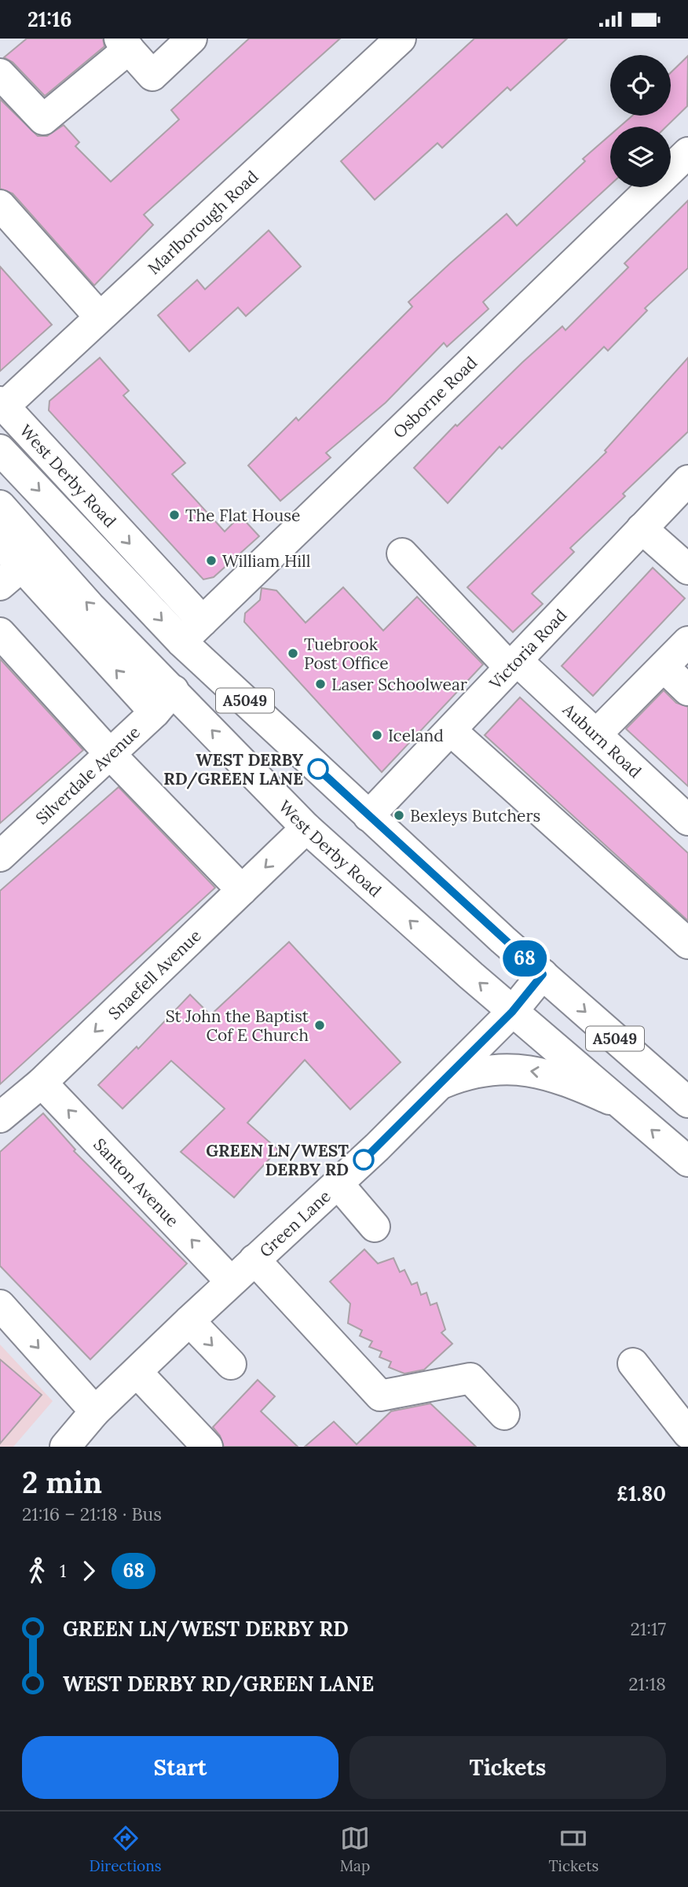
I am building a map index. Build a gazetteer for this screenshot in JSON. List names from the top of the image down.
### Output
{
  "streets": {
    "main road": [
      "Marlborough Road",
      "Osborne Road",
      "West Derby Road",
      "Victoria Road",
      "A5049",
      "Auburn Road",
      "Silverdale Avenue",
      "Snaefell Avenue",
      "Santon Avenue",
      "Green Lane"
    ]
  },
  "crossings": [
    ["Marlborough Road", "West Derby Road"],
    ["Osborne Road", "West Derby Road"],
    ["West Derby Road", "Victoria Road"],
    ["West Derby Road", "Silverdale Avenue"],
    ["West Derby Road", "Snaefell Avenue"],
    ["West Derby Road", "Green Lane"],
    ["Victoria Road", "Auburn Road"],
    ["Snaefell Avenue", "Santon Avenue"],
    ["Santon Avenue", "Green Lane"]
  ],
  "one_way": ["Snaefell Avenue"],
  "places": [
    "The Flat House",
    "William Hill",
    "Tuebrook Post Office",
    "Laser Schoolwear",
    "Iceland",
    "WEST DERBY RD/GREEN LANE",
    "Bexleys Butchers",
    "St John the Baptist Cof E Church",
    "GREEN LN/WEST DERBY RD"
  ],
  "lines": ["bus line 68"],
  "page": {
    "status": "21:16",
    "on_map": "68",
    "heading": ["2 min", "21:16 – 21:18 · Bus", "£1.80"],
    "legs": ["1", "68"],
    "list": [
      {
        "name": "GREEN LN/WEST DERBY RD",
        "value": "21:17"
      },
      {
        "name": "WEST DERBY RD/GREEN LANE",
        "value": "21:18"
      }
    ],
    "buttons": ["Start", "Tickets"],
    "tabs": ["Directions", "Map", "Tickets"]
  }
}
